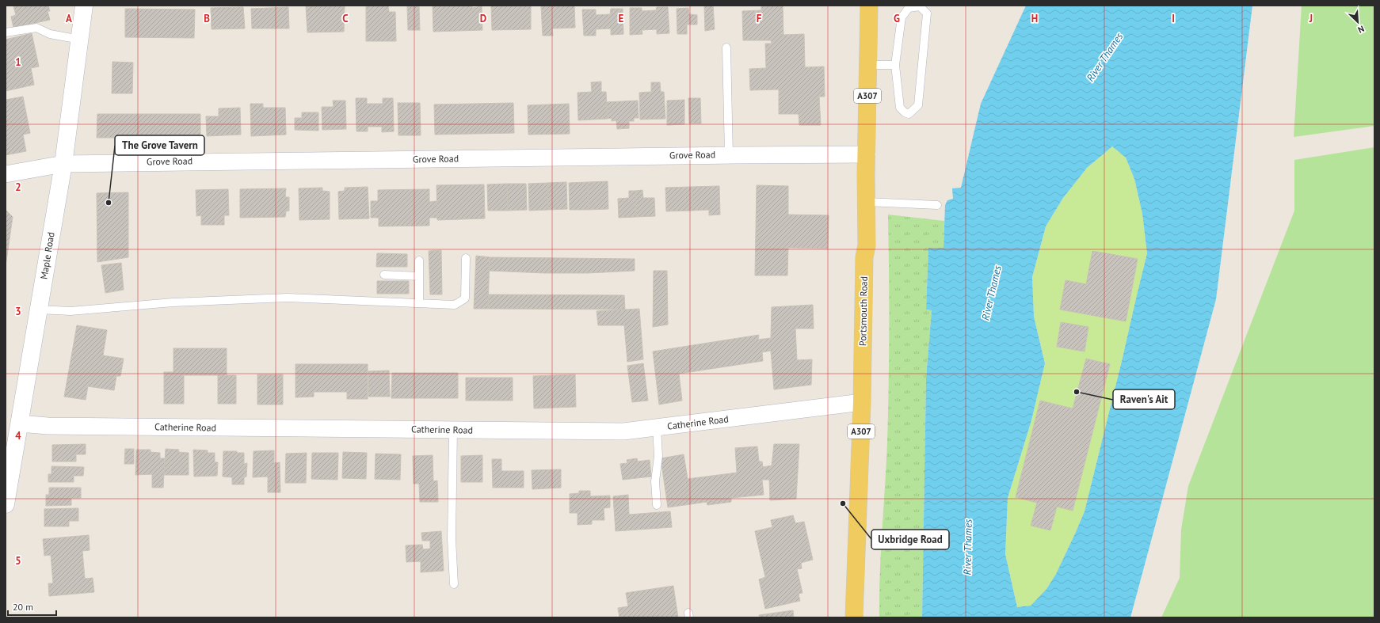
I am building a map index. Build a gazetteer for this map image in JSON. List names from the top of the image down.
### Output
{
  "streets": {
    "main road": ["A307", "Portsmouth Road"],
    "street": ["Grove Road", "Maple Road", "Catherine Road"]
  },
  "crossings": [
    ["Grove Road", "Maple Road"],
    ["Grove Road", "Portsmouth Road"],
    ["Maple Road", "Catherine Road"],
    ["Portsmouth Road", "Catherine Road"]
  ],
  "water": ["River Thames"],
  "places": ["The Grove Tavern", "Raven's Ait", "Uxbridge Road"],
  "scale_bar": "20 m",
  "north": "bottom right",
  "grid": {
    "columns": [
      "A",
      "B",
      "C",
      "D",
      "E",
      "F",
      "G",
      "H",
      "I",
      "J"
    ],
    "rows": [
      "1",
      "2",
      "3",
      "4",
      "5"
    ]
  }
}
